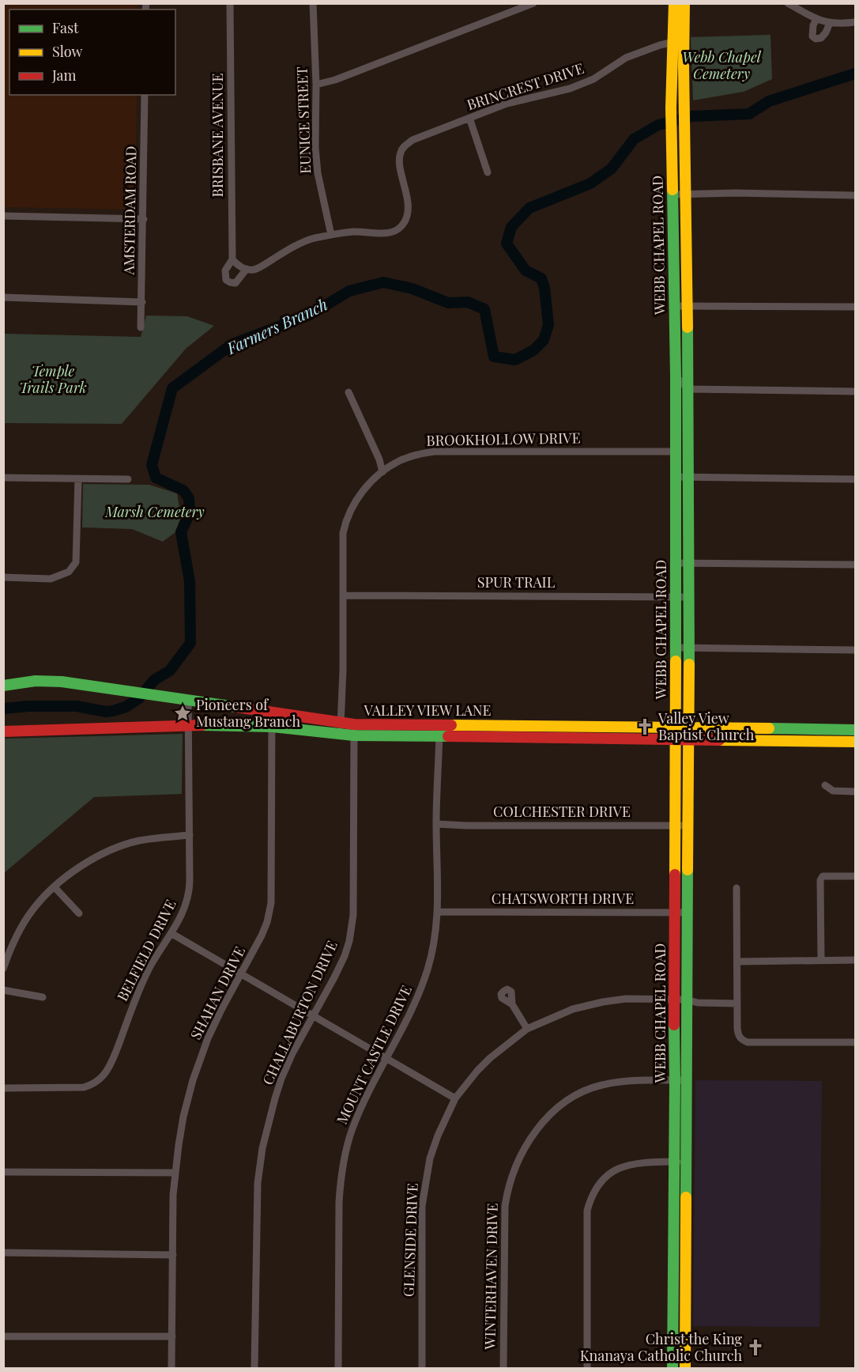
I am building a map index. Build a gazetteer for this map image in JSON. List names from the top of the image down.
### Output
{
  "streets": {
    "main road": ["WEBB CHAPEL ROAD", "VALLEY VIEW LANE"],
    "street": [
      "BRINCREST DRIVE",
      "EUNICE STREET",
      "BRISBANE AVENUE",
      "AMSTERDAM ROAD",
      "BROOKHOLLOW DRIVE",
      "SPUR TRAIL",
      "COLCHESTER DRIVE",
      "CHATSWORTH DRIVE",
      "BELFIELD DRIVE",
      "SHAHAN DRIVE",
      "CHALLABURTON DRIVE",
      "MOUNT CASTLE DRIVE",
      "GLENSIDE DRIVE",
      "WINTERHAVEN DRIVE"
    ]
  },
  "crossings": [
    ["BRINCREST DRIVE", "EUNICE STREET"],
    ["BRINCREST DRIVE", "BRISBANE AVENUE"],
    ["BRINCREST DRIVE", "WEBB CHAPEL ROAD"],
    ["WEBB CHAPEL ROAD", "BROOKHOLLOW DRIVE"],
    ["WEBB CHAPEL ROAD", "SPUR TRAIL"],
    ["WEBB CHAPEL ROAD", "VALLEY VIEW LANE"],
    ["WEBB CHAPEL ROAD", "COLCHESTER DRIVE"],
    ["WEBB CHAPEL ROAD", "CHATSWORTH DRIVE"],
    ["WEBB CHAPEL ROAD", "GLENSIDE DRIVE"],
    ["WEBB CHAPEL ROAD", "WINTERHAVEN DRIVE"],
    ["BROOKHOLLOW DRIVE", "SPUR TRAIL"],
    ["BROOKHOLLOW DRIVE", "VALLEY VIEW LANE"],
    ["VALLEY VIEW LANE", "BELFIELD DRIVE"],
    ["VALLEY VIEW LANE", "SHAHAN DRIVE"],
    ["VALLEY VIEW LANE", "CHALLABURTON DRIVE"],
    ["VALLEY VIEW LANE", "MOUNT CASTLE DRIVE"],
    ["COLCHESTER DRIVE", "MOUNT CASTLE DRIVE"],
    ["CHATSWORTH DRIVE", "MOUNT CASTLE DRIVE"]
  ],
  "water": ["Farmers Branch"],
  "parks": ["Webb Chapel Cemetery", "Temple Trails Park", "Marsh Cemetery"],
  "places": {
    "place": ["Pioneers of Mustang Branch"],
    "church": ["Valley View Baptist Church", "Christ the King Knanaya Catholic Church"]
  },
  "legend": ["Fast", "Slow", "Jam"]
}
